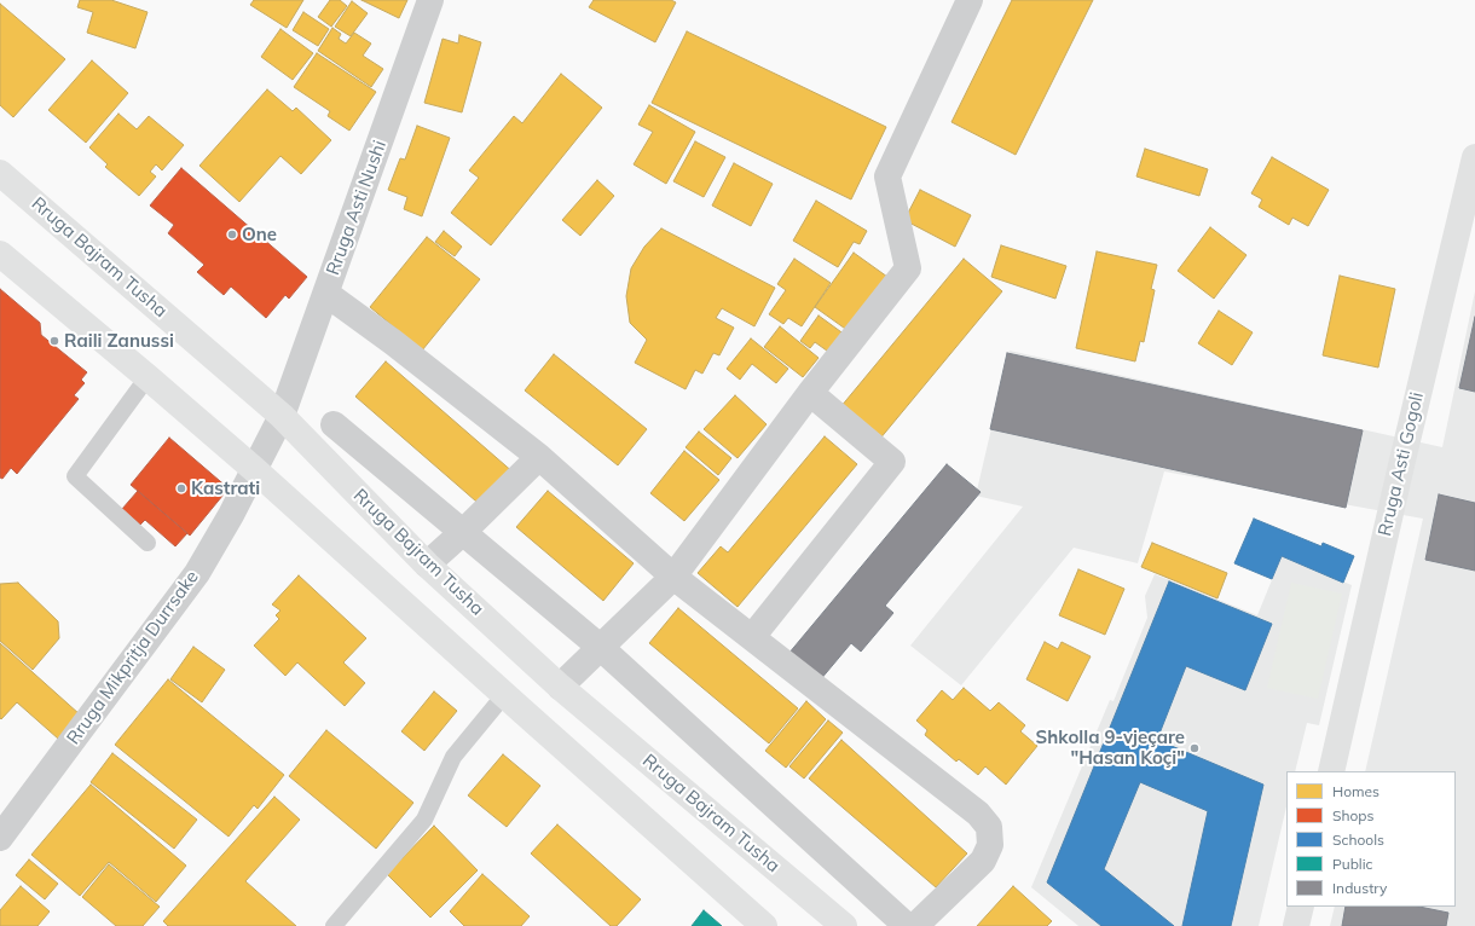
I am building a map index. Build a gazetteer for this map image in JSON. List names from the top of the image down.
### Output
{
  "streets": {
    "main road": ["Rruga Bajram Tusha", "Rruga Asti Gogoli"],
    "street": ["Rruga Asti Nushi", "Rruga Mikpritja Durrsake"]
  },
  "crossings": [
    ["Rruga Asti Nushi", "Rruga Bajram Tusha"],
    ["Rruga Asti Nushi", "Rruga Mikpritja Durrsake"]
  ],
  "places": [
    "One",
    "Raili Zanussi",
    "Kastrati",
    "Shkolla 9-vjeçare \"Hasan Koçi\""
  ],
  "legend": [
    "Homes",
    "Shops",
    "Schools",
    "Public",
    "Industry"
  ]
}
